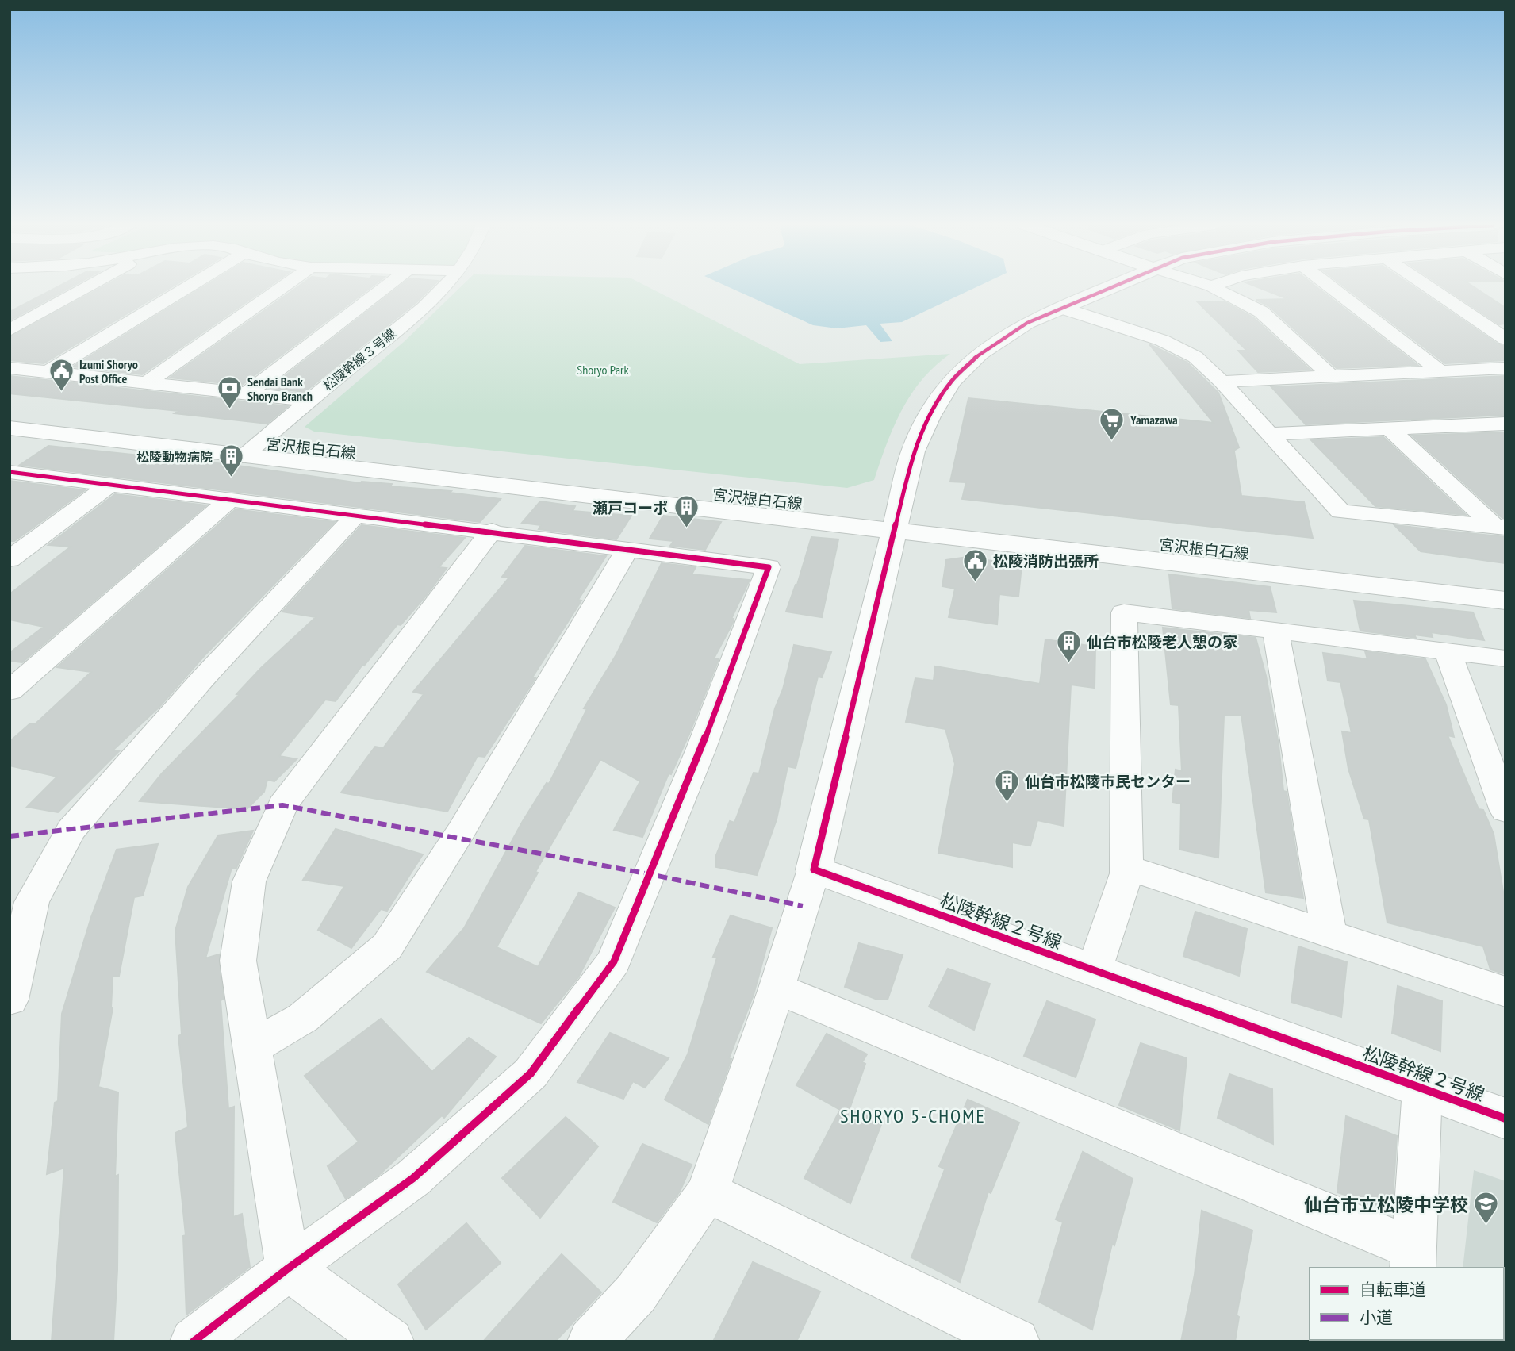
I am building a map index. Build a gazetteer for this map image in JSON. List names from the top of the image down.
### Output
{
  "streets": {
    "street": ["松陵幹線３号線", "宮沢根白石線", "松陵幹線２号線"]
  },
  "districts": ["SHORYO 5-CHOME"],
  "parks": ["Shoryo Park"],
  "places": {
    "public building": ["Izumi Shoryo Post Office", "松陵消防出張所"],
    "bank": ["Sendai Bank Shoryo Branch"],
    "supermarket": ["Yamazawa"],
    "building": [
      "松陵動物病院",
      "瀬戸コーポ",
      "仙台市松陵老人憩の家",
      "仙台市松陵市民センター"
    ],
    "school or university": ["仙台市立松陵中学校"]
  },
  "legend": ["自転車道", "小道"]
}
